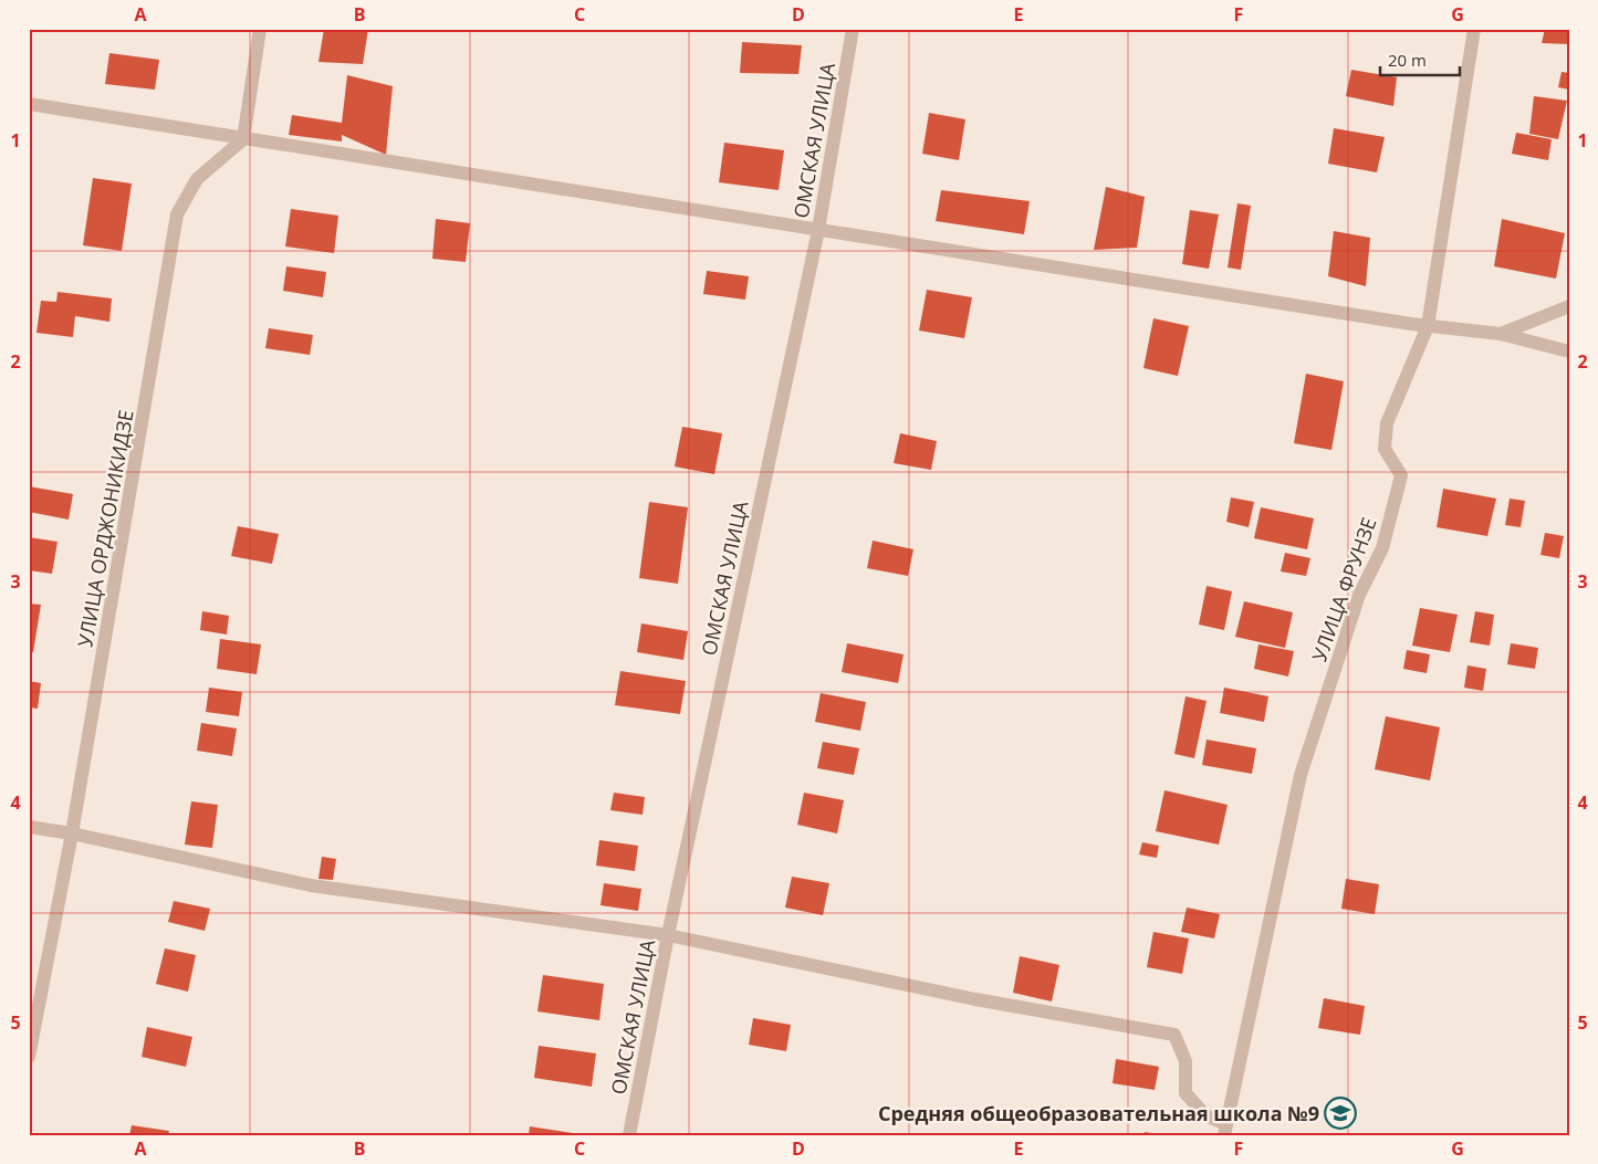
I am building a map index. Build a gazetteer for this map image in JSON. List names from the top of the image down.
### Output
{
  "streets": {
    "street": ["ОМСКАЯ УЛИЦА", "УЛИЦА ОРДЖОНИКИДЗЕ", "УЛИЦА ФРУНЗЕ"]
  },
  "places": {
    "school or university": ["Средняя общеобразовательная школа №9"]
  },
  "scale_bar": "20 m",
  "grid": {
    "columns": [
      "A",
      "B",
      "C",
      "D",
      "E",
      "F",
      "G"
    ],
    "rows": [
      "1",
      "2",
      "3",
      "4",
      "5"
    ]
  }
}
